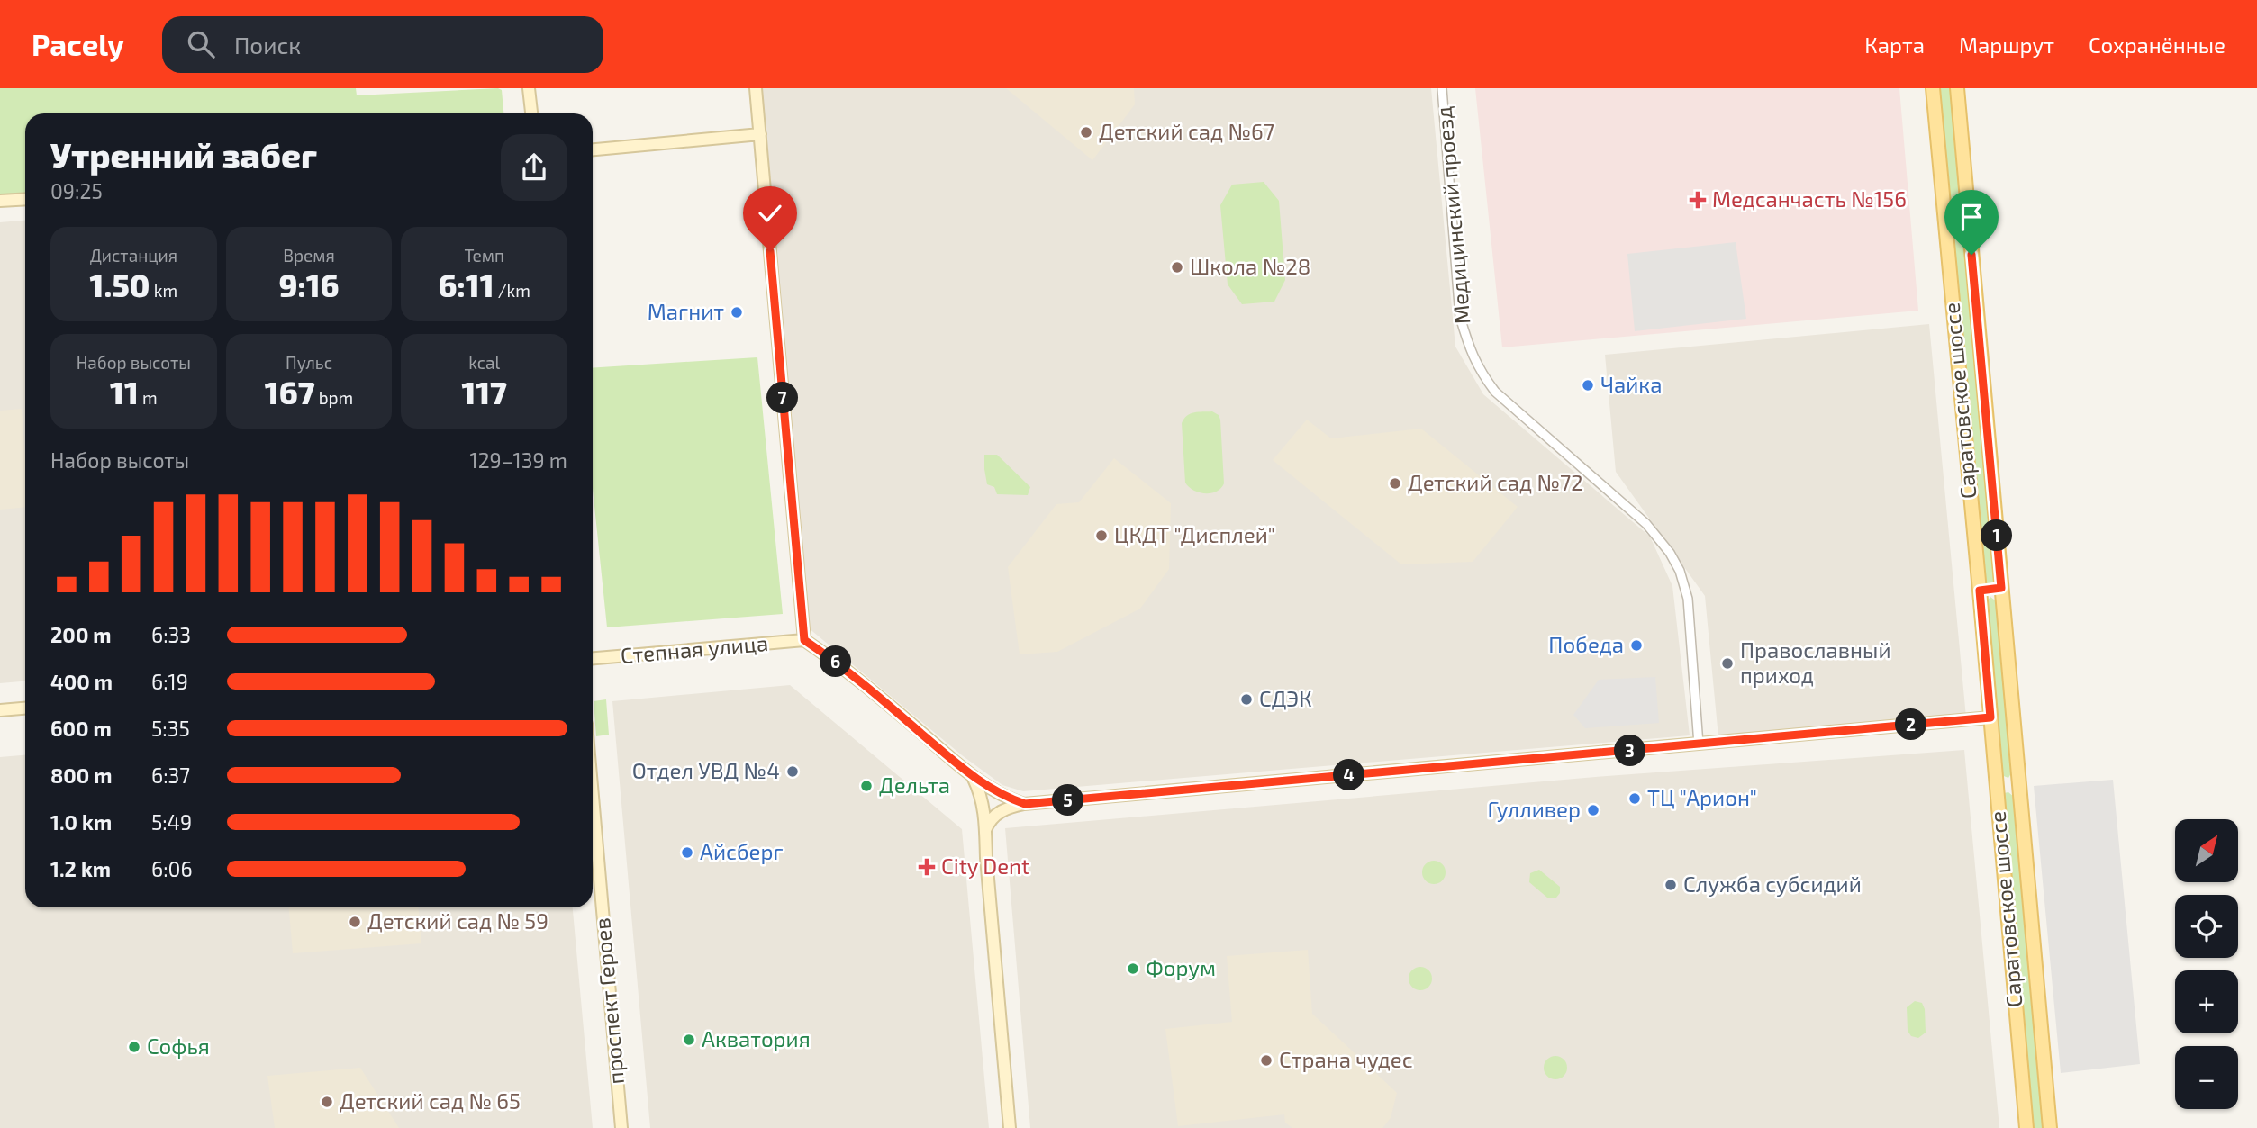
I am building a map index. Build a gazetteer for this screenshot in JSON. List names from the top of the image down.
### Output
{
  "streets": {
    "main road": ["Саратовское шоссе"],
    "street": ["Медицинский проезд", "Степная улица", "проспект Героев"]
  },
  "places": {
    "other": [
      "Детский сад №67",
      "Школа №28",
      "Магнит",
      "Чайка",
      "Детский сад №72",
      "ЦКДТ \"Дисплей\"",
      "Победа",
      "Православный приход",
      "СДЭК",
      "Отдел УВД №4",
      "Дельта",
      "ТЦ \"Арион\"",
      "Гулливер",
      "Айсберг",
      "Служба субсидий",
      "Детский сад № 59",
      "Форум",
      "Акватория",
      "Софья",
      "Страна чудес",
      "Детский сад № 65"
    ],
    "health": ["Медсанчасть №156", "City Dent"]
  },
  "north": "top right",
  "page": {
    "header": "Pacely",
    "search": "Поиск",
    "nav": ["Карта", "Маршрут", "Сохранённые"],
    "heading": ["Утренний забег", "09:25"],
    "stats": [
      ["Дистанция", "1.50 km"],
      ["Время", "9:16"],
      ["Темп", "6:11 /km"],
      ["Набор высоты", "11 m"],
      ["Пульс", "167 bpm"],
      ["kcal", "117"]
    ],
    "pins": [
      "7",
      "1",
      "6",
      "2",
      "3",
      "4",
      "5"
    ],
    "chart": ["Набор высоты", "129–139 m"],
    "list": [
      {
        "name": "200 m",
        "note": "6:33"
      },
      {
        "name": "400 m",
        "note": "6:19"
      },
      {
        "name": "600 m",
        "note": "5:35"
      },
      {
        "name": "800 m",
        "note": "6:37"
      },
      {
        "name": "1.0 km",
        "note": "5:49"
      },
      {
        "name": "1.2 km",
        "note": "6:06"
      }
    ],
    "map_buttons": ["+", "−"]
  }
}
